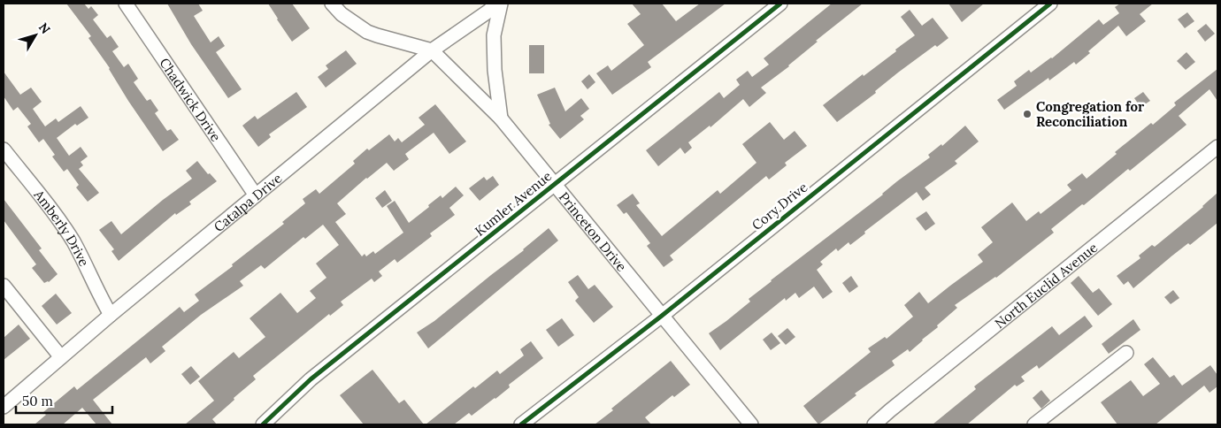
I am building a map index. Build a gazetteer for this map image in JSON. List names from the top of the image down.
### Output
{
  "streets": {
    "street": [
      "Chadwick Drive",
      "Catalpa Drive",
      "Kumler Avenue",
      "Cory Drive",
      "Amberly Drive",
      "Princeton Drive",
      "North Euclid Avenue"
    ]
  },
  "crossings": [
    ["Chadwick Drive", "Catalpa Drive"],
    ["Catalpa Drive", "Amberly Drive"],
    ["Catalpa Drive", "Princeton Drive"],
    ["Kumler Avenue", "Princeton Drive"],
    ["Cory Drive", "Princeton Drive"]
  ],
  "places": ["Congregation for Reconciliation"],
  "scale_bar": "50 m",
  "north": "top right"
}
